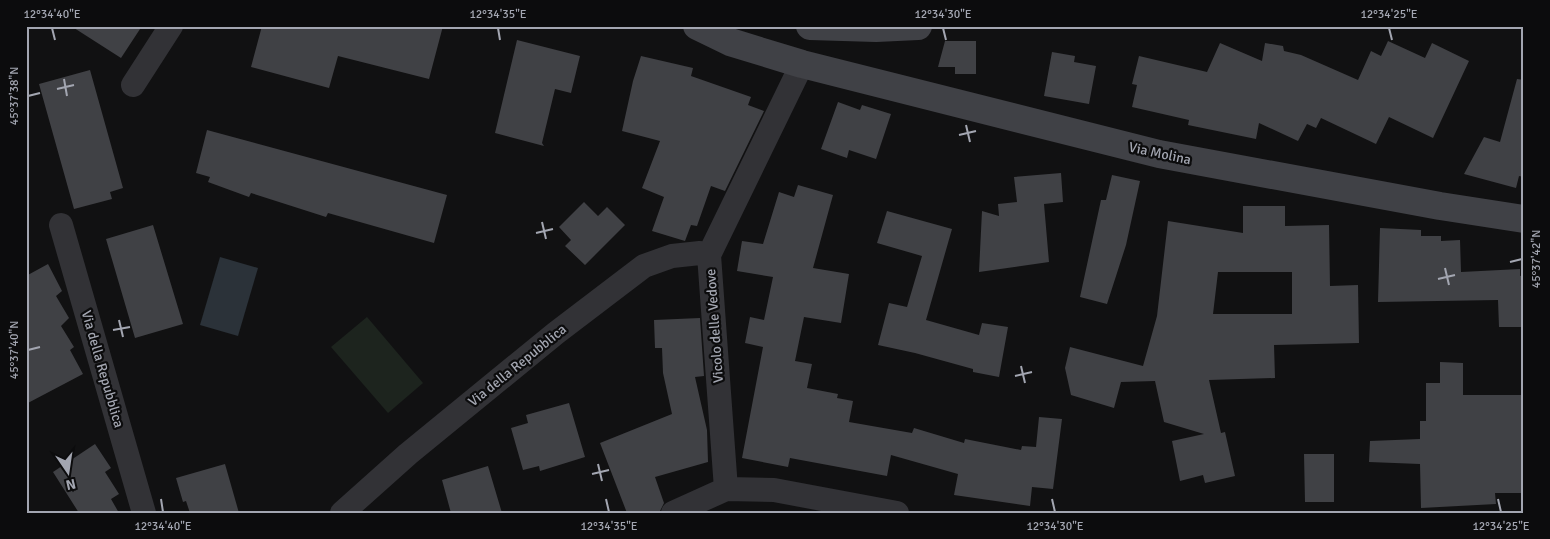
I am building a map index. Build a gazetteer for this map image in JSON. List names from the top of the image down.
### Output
{
  "streets": {
    "street": ["Via Molina", "Vicolo delle Vedove", "Via della Repubblica"]
  },
  "crossings": [
    ["Via Molina", "Vicolo delle Vedove"],
    ["Vicolo delle Vedove", "Via della Repubblica"]
  ],
  "north": "bottom",
  "coordinates": [
    "12°34'40\"E",
    "12°34'35\"E",
    "12°34'30\"E",
    "12°34'25\"E",
    "45°37'38\"N",
    "45°37'42\"N",
    "45°37'40\"N"
  ]
}
